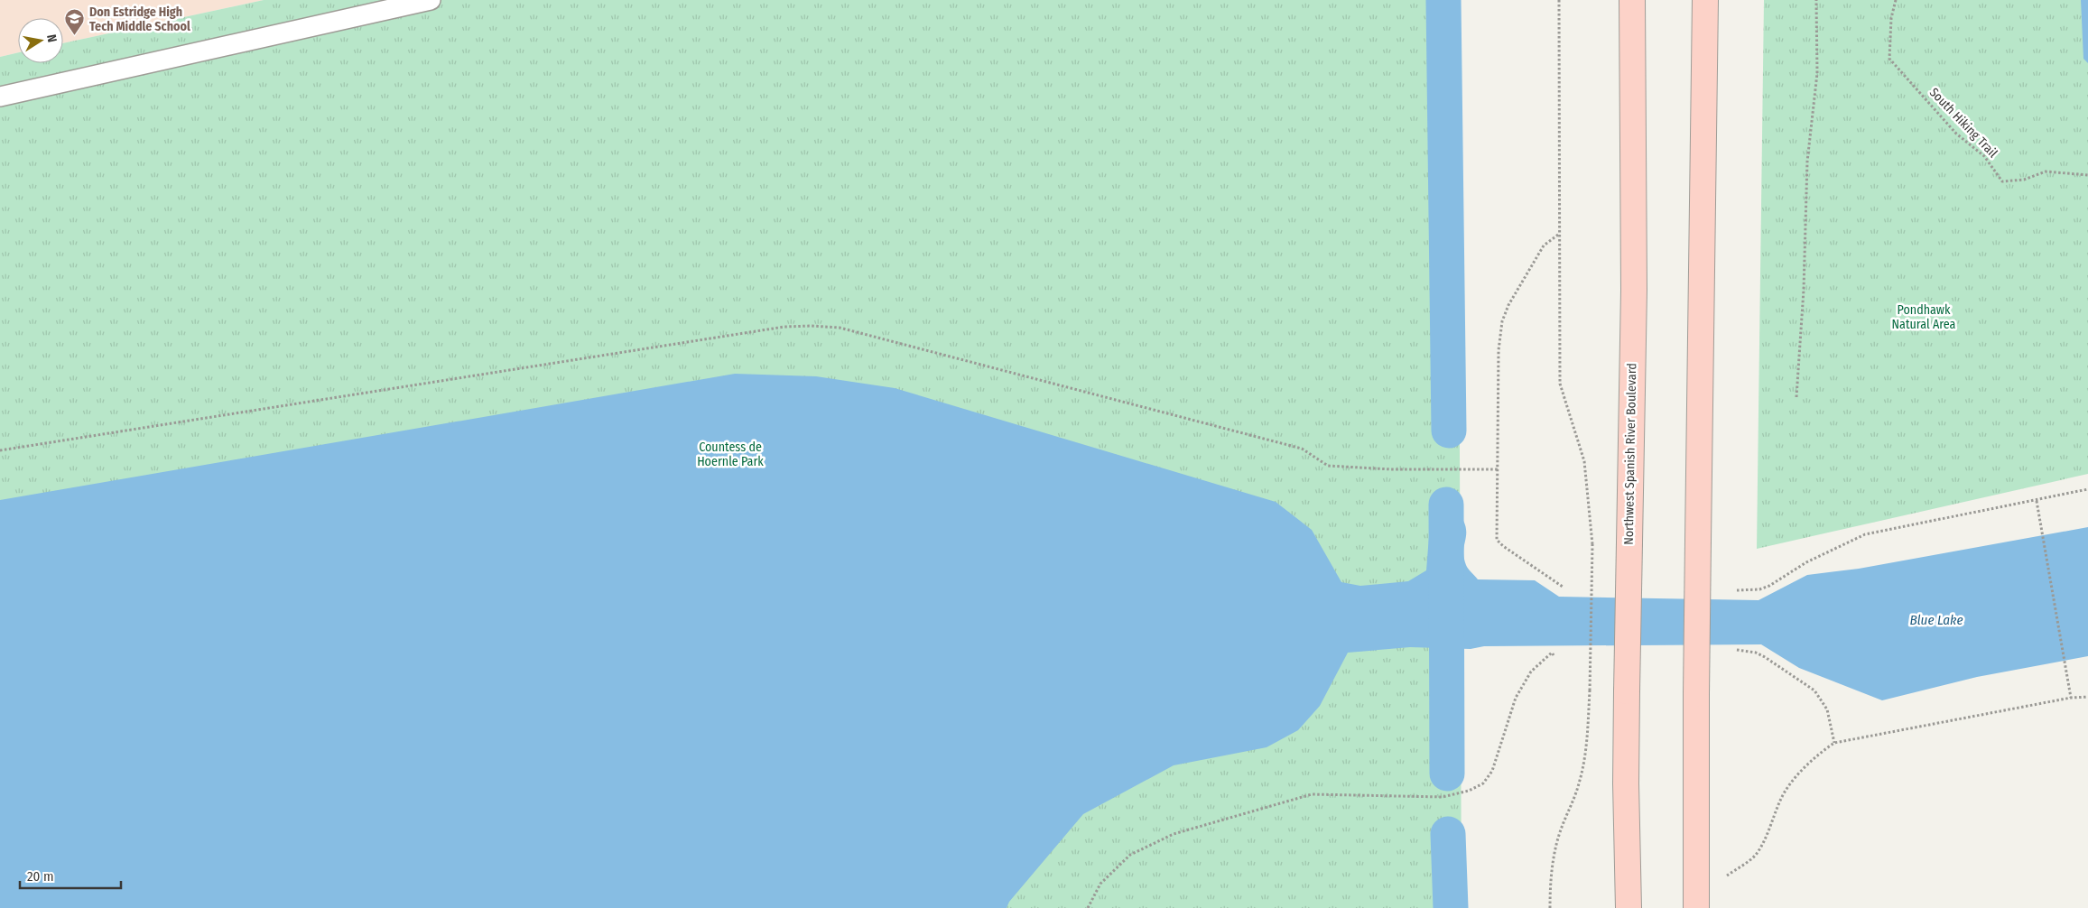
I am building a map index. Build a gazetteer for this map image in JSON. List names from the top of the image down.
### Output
{
  "streets": {
    "main road": ["Northwest Spanish River Boulevard"],
    "path": ["South Hiking Trail"]
  },
  "water": ["Blue Lake"],
  "parks": ["Pondhawk Natural Area", "Countess de Hoernle Park"],
  "places": {
    "school or university": ["Don Estridge High Tech Middle School"]
  },
  "scale_bar": "20 m",
  "north": "right"
}
